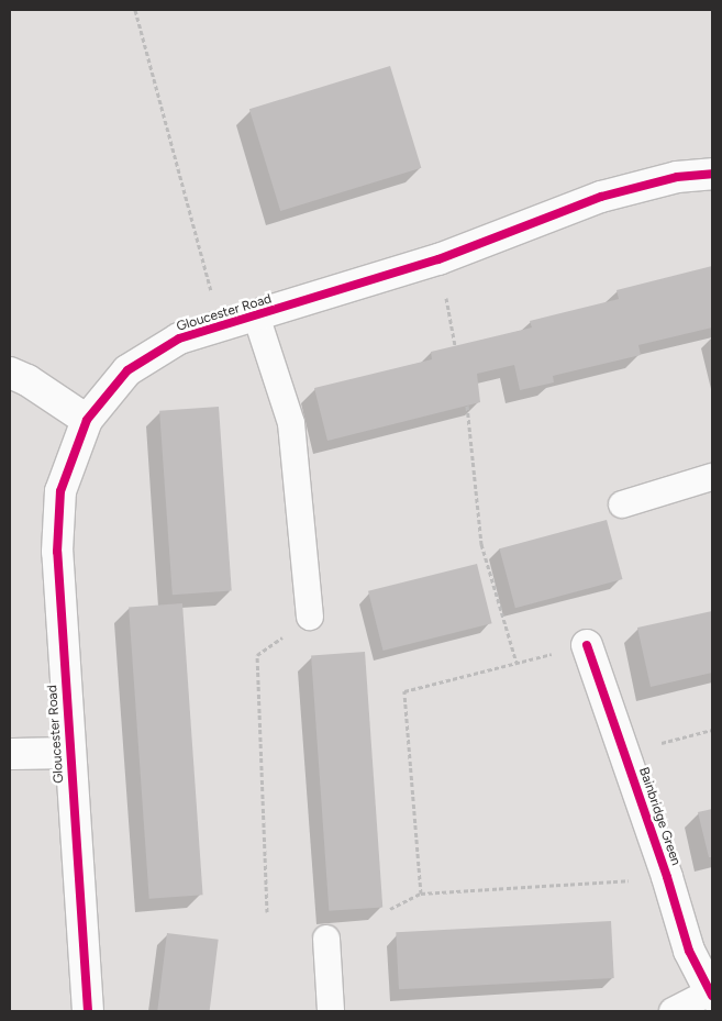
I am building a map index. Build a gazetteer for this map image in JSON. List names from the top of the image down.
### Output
{
  "streets": {
    "street": ["Gloucester Road", "Bainbridge Green"]
  }
}
